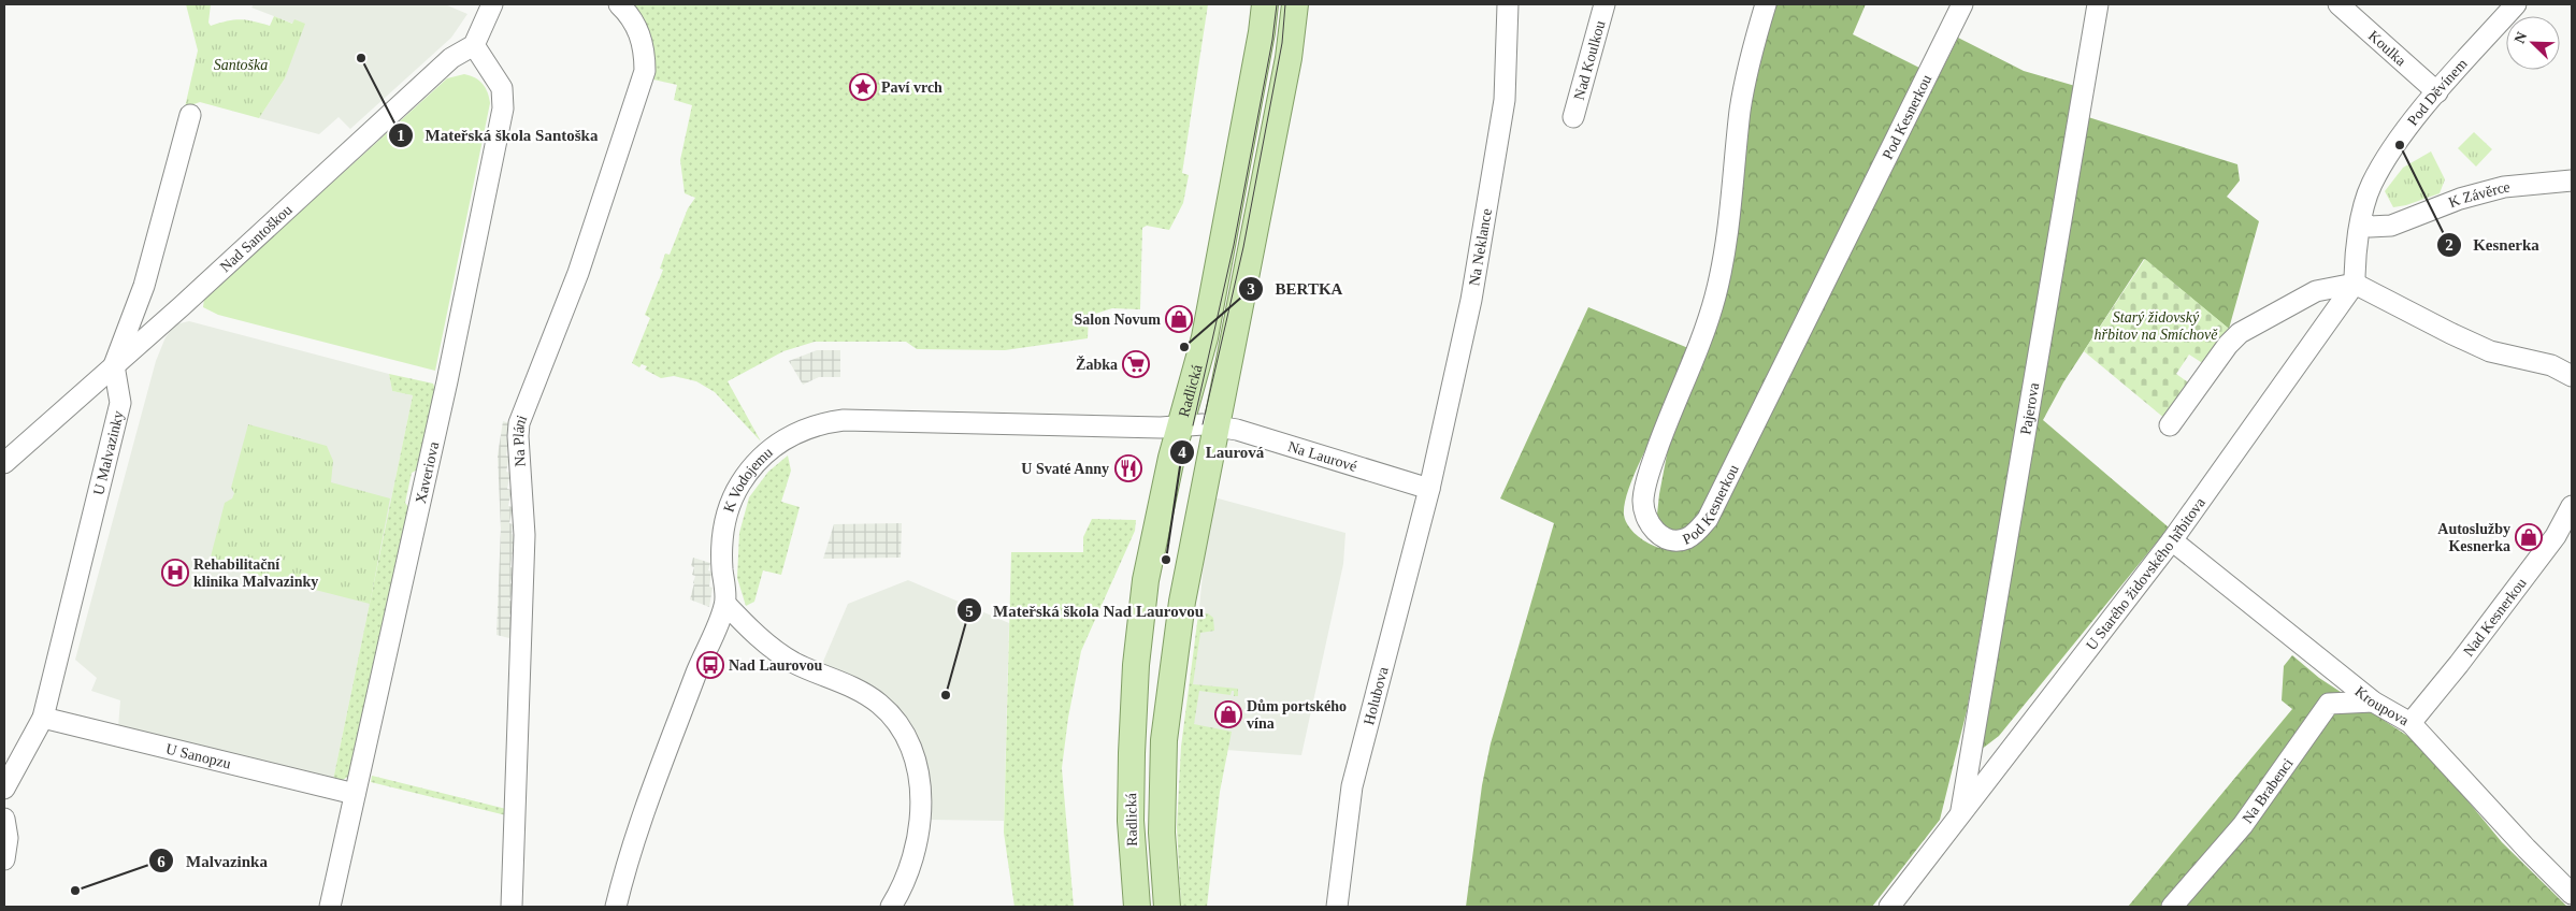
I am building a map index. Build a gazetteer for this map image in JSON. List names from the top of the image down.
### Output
{
  "streets": {
    "main road": ["Radlická"],
    "street": [
      "Koulka",
      "Nad Koulkou",
      "Pod Děvínem",
      "Pod Kesnerkou",
      "K Závěrce",
      "Nad Santoškou",
      "Na Neklance",
      "Pajerova",
      "Na Pláni",
      "U Malvazinky",
      "Na Laurové",
      "Xaveriova",
      "K Vodojemu",
      "U Starého židovského hřbitova",
      "Nad Kesnerkou",
      "Holubova",
      "Kroupova",
      "U Sanopzu",
      "Na Brabenci"
    ]
  },
  "crossings": [
    ["Koulka", "Pod Děvínem"],
    ["Pod Děvínem", "K Závěrce"],
    ["Nad Santoškou", "U Malvazinky"],
    ["Nad Santoškou", "Xaveriova"],
    ["Na Neklance", "Na Laurové"],
    ["Na Neklance", "Holubova"],
    ["Radlická", "Na Laurové"],
    ["Radlická", "K Vodojemu"],
    ["Pajerova", "U Starého židovského hřbitova"],
    ["U Malvazinky", "U Sanopzu"],
    ["Na Laurové", "K Vodojemu"],
    ["Na Laurové", "Holubova"],
    ["Xaveriova", "U Sanopzu"],
    ["U Starého židovského hřbitova", "Kroupova"],
    ["Nad Kesnerkou", "Kroupova"],
    ["Kroupova", "Na Brabenci"]
  ],
  "parks": ["Santoška", "Starý židovský hřbitov na Smíchově"],
  "places": {
    "other": [
      "Mateřská škola Santoška",
      "Kesnerka",
      "BERTKA",
      "Laurová",
      "Mateřská škola Nad Laurovou",
      "Malvazinka"
    ],
    "place": ["Paví vrch"],
    "shop": ["Salon Novum", "Autoslužby Kesnerka", "Dům portského vína"],
    "supermarket": ["Žabka"],
    "restaurant": ["U Svaté Anny"],
    "hospital": ["Rehabilitační klinika Malvazinky"],
    "bus stop": ["Nad Laurovou"]
  },
  "north": "top left"
}
